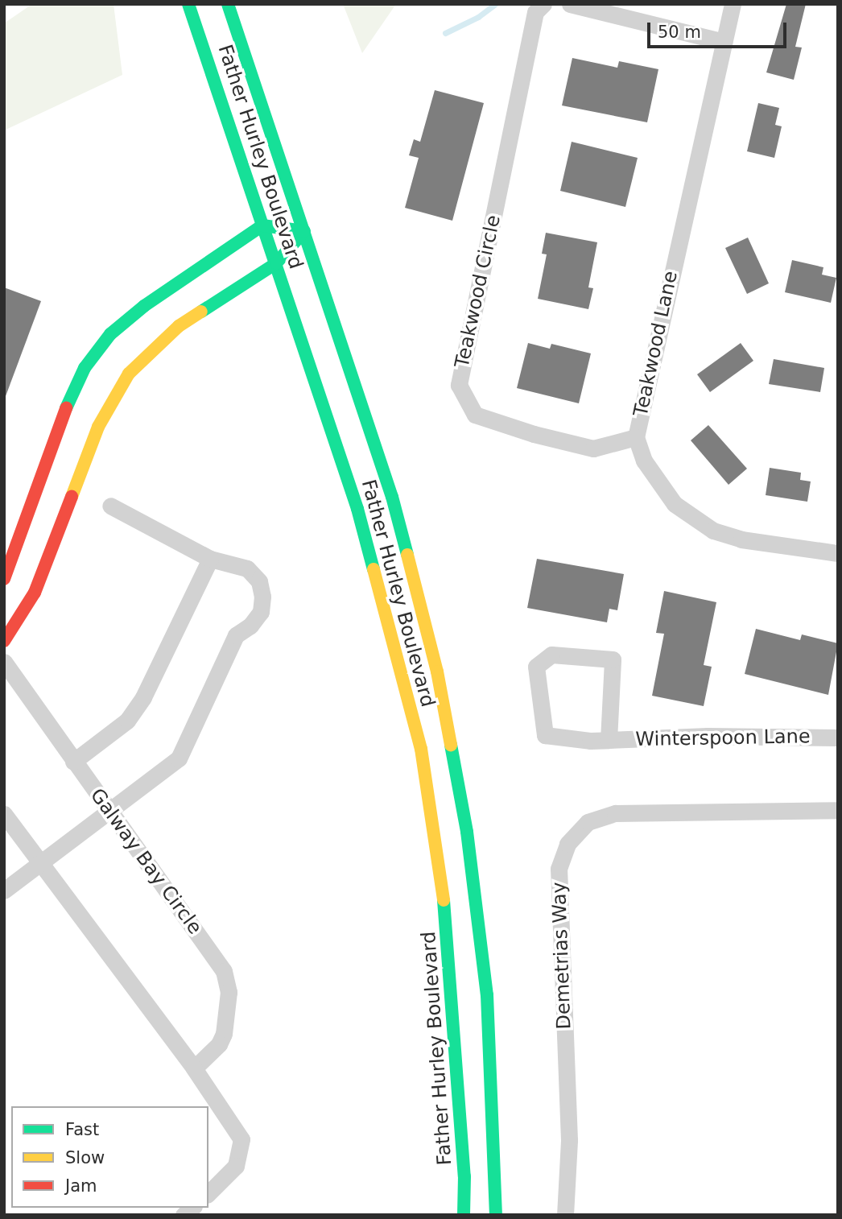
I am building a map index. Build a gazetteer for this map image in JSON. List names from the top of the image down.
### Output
{
  "streets": {
    "main road": ["Father Hurley Boulevard"],
    "street": [
      "Teakwood Circle",
      "Teakwood Lane",
      "Winterspoon Lane",
      "Galway Bay Circle",
      "Demetrias Way"
    ]
  },
  "crossings": [
    ["Teakwood Circle", "Teakwood Lane"]
  ],
  "legend": ["Fast", "Slow", "Jam"],
  "scale_bar": "50 m"
}
